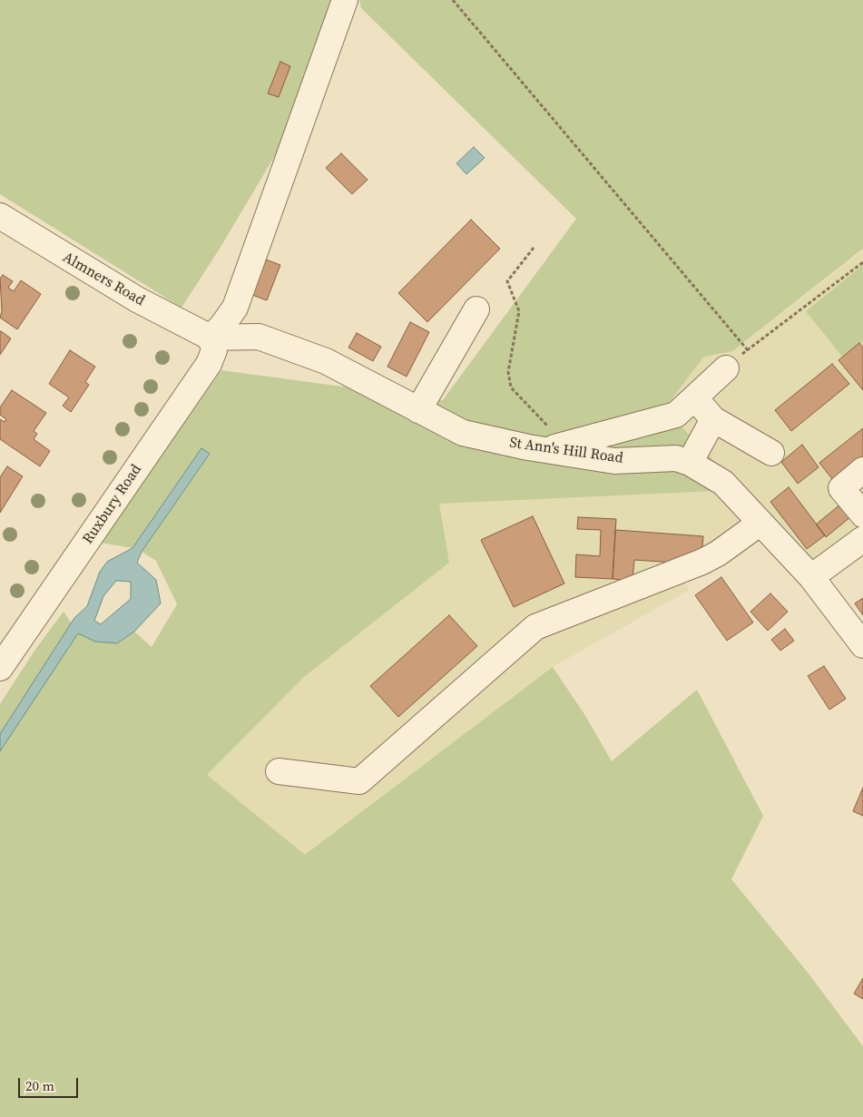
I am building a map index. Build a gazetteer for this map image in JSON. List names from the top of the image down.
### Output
{
  "streets": {
    "street": ["Almners Road", "St Ann's Hill Road", "Ruxbury Road"]
  },
  "crossings": [
    ["Almners Road", "St Ann's Hill Road"],
    ["Almners Road", "Ruxbury Road"],
    ["St Ann's Hill Road", "Ruxbury Road"]
  ],
  "scale_bar": "20 m"
}
